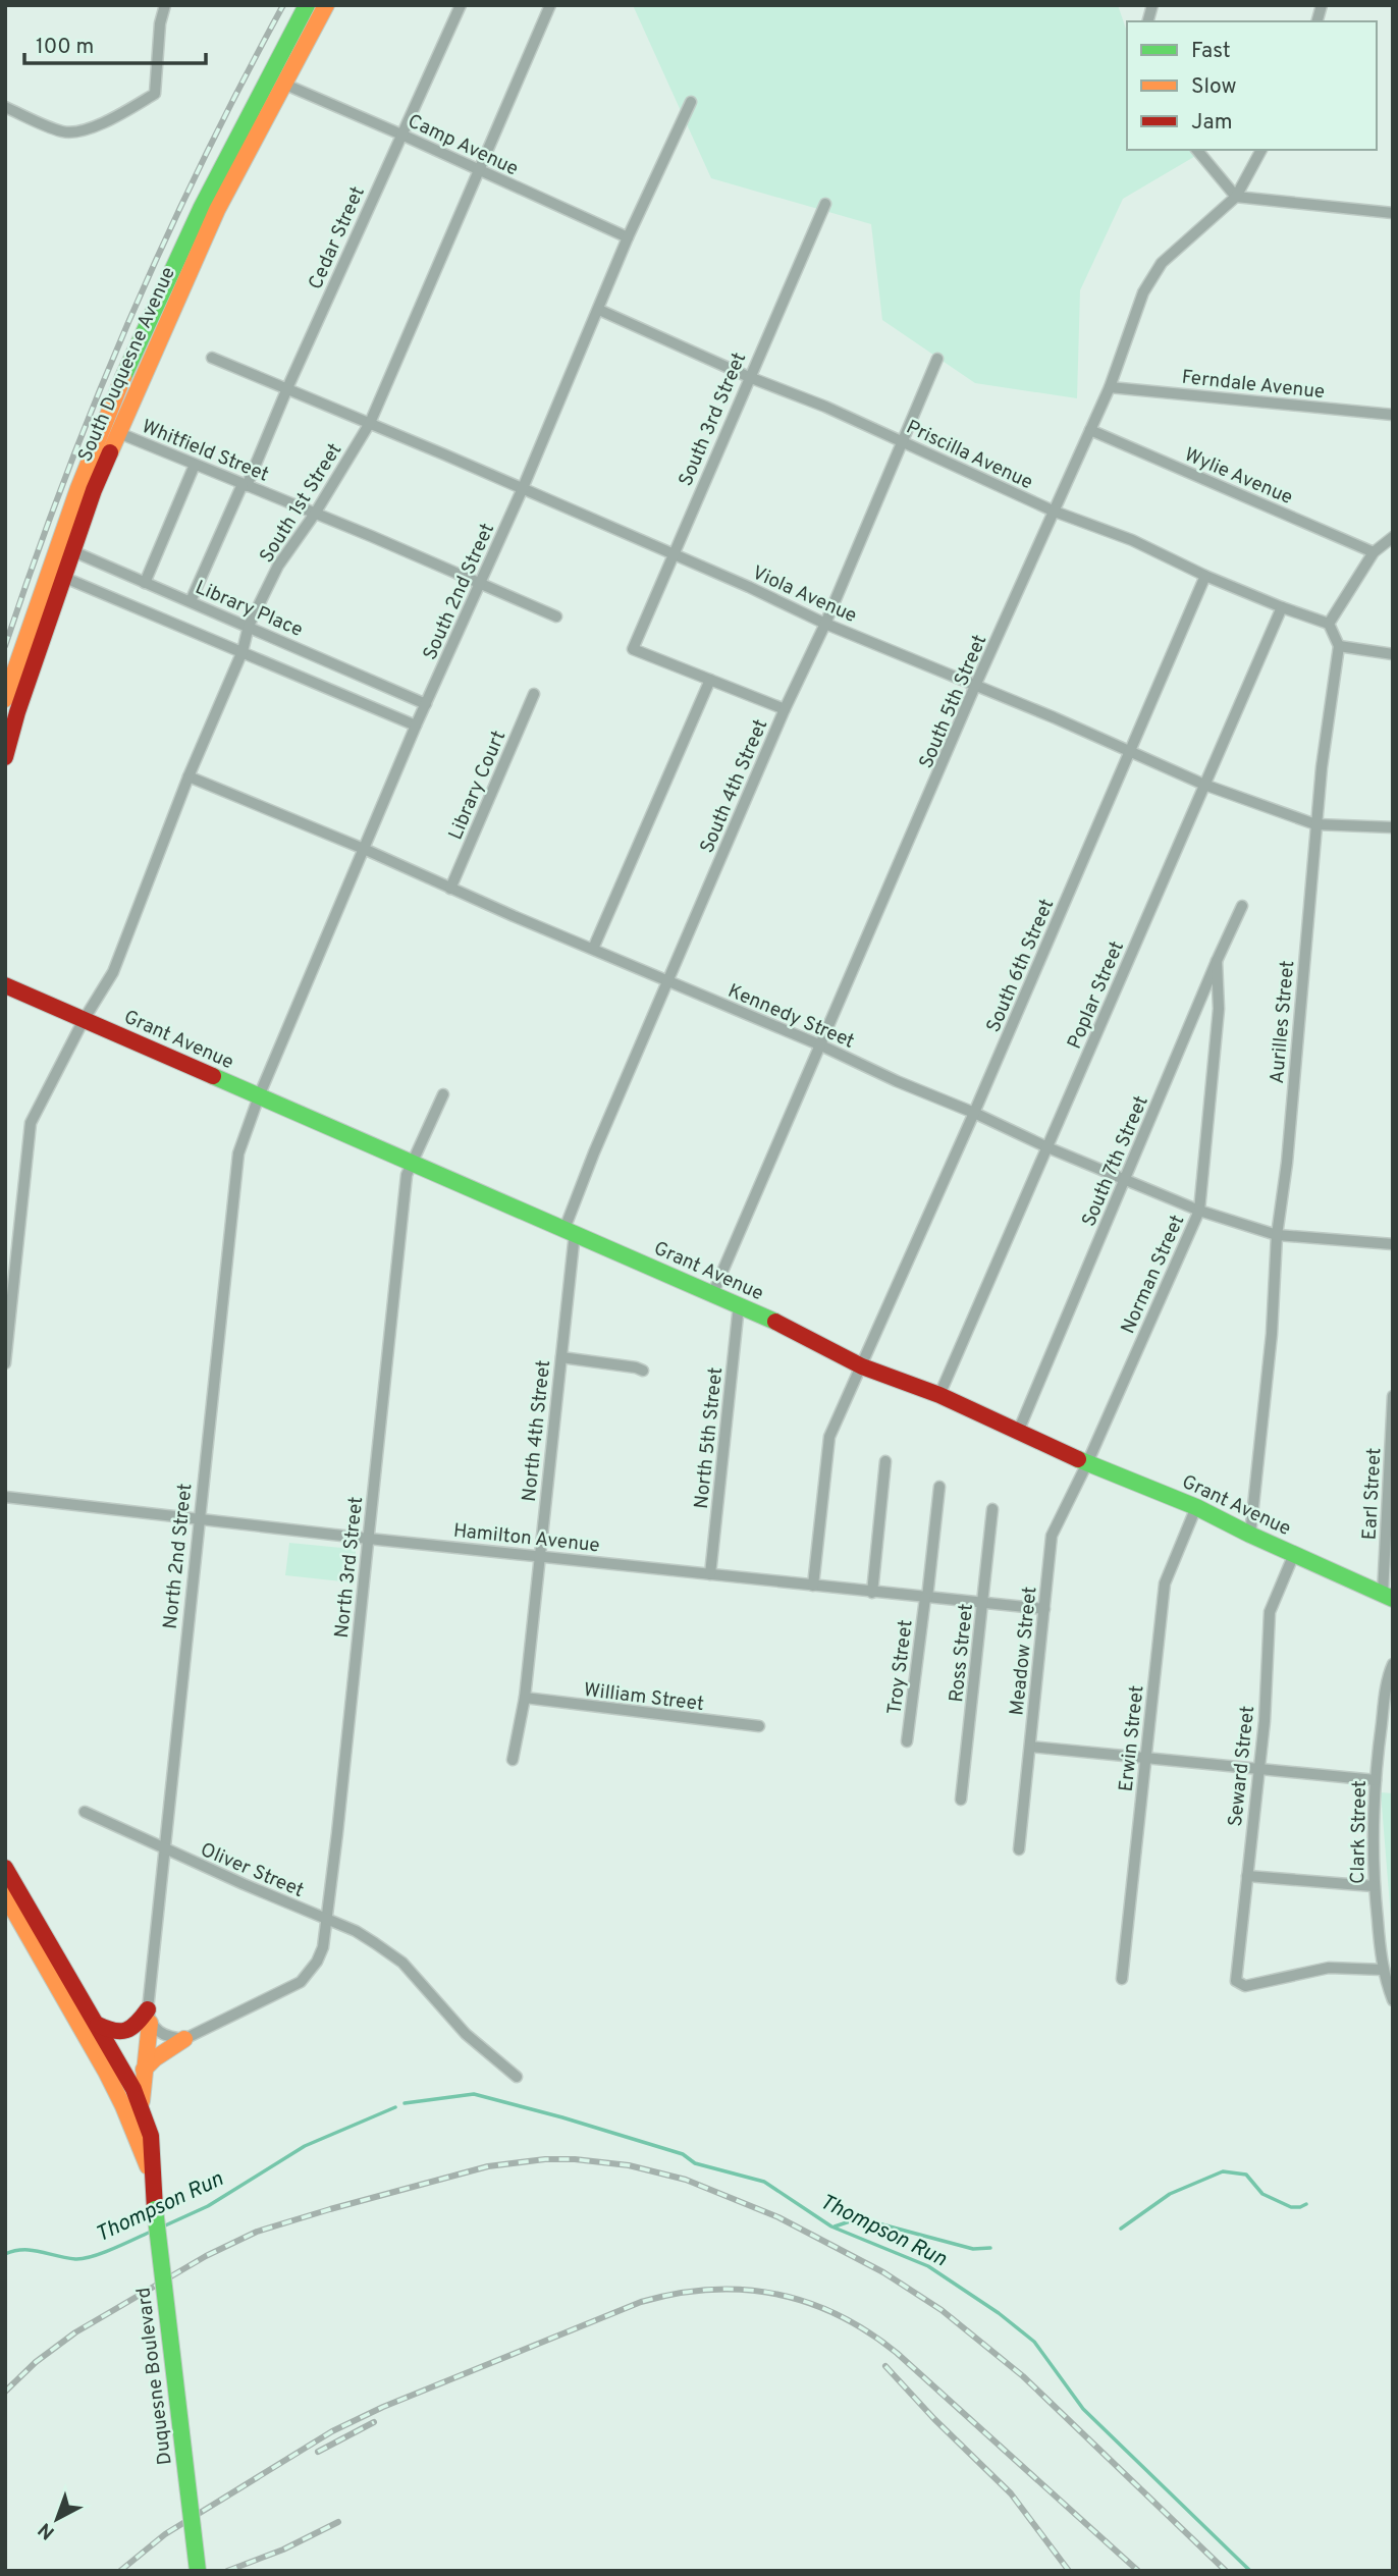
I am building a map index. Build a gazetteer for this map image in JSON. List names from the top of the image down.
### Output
{
  "streets": {
    "main road": ["South Duquesne Avenue", "Grant Avenue", "Duquesne Boulevard"],
    "street": [
      "Camp Avenue",
      "Cedar Street",
      "Ferndale Avenue",
      "South 3rd Street",
      "Whitfield Street",
      "Priscilla Avenue",
      "Wylie Avenue",
      "South 1st Street",
      "South 2nd Street",
      "Viola Avenue",
      "Library Place",
      "South 5th Street",
      "Library Court",
      "South 4th Street",
      "South 6th Street",
      "Poplar Street",
      "Kennedy Street",
      "Aurilles Street",
      "South 7th Street",
      "Norman Street",
      "North 4th Street",
      "North 5th Street",
      "Earl Street",
      "Hamilton Avenue",
      "North 2nd Street",
      "North 3rd Street",
      "Meadow Street",
      "Ross Street",
      "Troy Street",
      "William Street",
      "Erwin Street",
      "Seward Street",
      "Clark Street",
      "Oliver Street"
    ]
  },
  "crossings": [
    ["Camp Avenue", "Cedar Street"],
    ["Camp Avenue", "South Duquesne Avenue"],
    ["Camp Avenue", "South 1st Street"],
    ["Camp Avenue", "South 2nd Street"],
    ["Cedar Street", "Whitfield Street"],
    ["Cedar Street", "Viola Avenue"],
    ["Cedar Street", "Library Place"],
    ["South Duquesne Avenue", "Whitfield Street"],
    ["South Duquesne Avenue", "Library Place"],
    ["Ferndale Avenue", "South 5th Street"],
    ["South 3rd Street", "Priscilla Avenue"],
    ["South 3rd Street", "Viola Avenue"],
    ["Whitfield Street", "South 1st Street"],
    ["Whitfield Street", "South 2nd Street"],
    ["Priscilla Avenue", "South 2nd Street"],
    ["Priscilla Avenue", "South 5th Street"],
    ["Priscilla Avenue", "South 4th Street"],
    ["Priscilla Avenue", "South 6th Street"],
    ["Priscilla Avenue", "Poplar Street"],
    ["Wylie Avenue", "South 5th Street"],
    ["South 1st Street", "Viola Avenue"],
    ["South 1st Street", "Library Place"],
    ["South 1st Street", "Kennedy Street"],
    ["South 1st Street", "Grant Avenue"],
    ["South 2nd Street", "Viola Avenue"],
    ["South 2nd Street", "Library Place"],
    ["South 2nd Street", "Kennedy Street"],
    ["South 2nd Street", "Grant Avenue"],
    ["South 2nd Street", "North 2nd Street"],
    ["Viola Avenue", "South 5th Street"],
    ["Viola Avenue", "South 4th Street"],
    ["Viola Avenue", "South 6th Street"],
    ["Viola Avenue", "Poplar Street"],
    ["Viola Avenue", "Aurilles Street"],
    ["South 5th Street", "Kennedy Street"],
    ["South 5th Street", "Grant Avenue"],
    ["Library Court", "Kennedy Street"],
    ["South 4th Street", "Kennedy Street"],
    ["South 4th Street", "Grant Avenue"],
    ["South 4th Street", "North 4th Street"],
    ["South 6th Street", "Kennedy Street"],
    ["South 6th Street", "Grant Avenue"],
    ["South 6th Street", "Hamilton Avenue"],
    ["Poplar Street", "Kennedy Street"],
    ["Poplar Street", "Grant Avenue"],
    ["Kennedy Street", "Aurilles Street"],
    ["Kennedy Street", "South 7th Street"],
    ["Kennedy Street", "Norman Street"],
    ["Aurilles Street", "Grant Avenue"],
    ["Grant Avenue", "South 7th Street"],
    ["Grant Avenue", "Norman Street"],
    ["Grant Avenue", "North 4th Street"],
    ["Grant Avenue", "North 5th Street"],
    ["Grant Avenue", "Earl Street"],
    ["Grant Avenue", "North 2nd Street"],
    ["Grant Avenue", "North 3rd Street"],
    ["Grant Avenue", "Meadow Street"],
    ["Grant Avenue", "Erwin Street"],
    ["Grant Avenue", "Seward Street"],
    ["South 7th Street", "Norman Street"],
    ["Norman Street", "Meadow Street"],
    ["North 4th Street", "Hamilton Avenue"],
    ["North 4th Street", "William Street"],
    ["North 5th Street", "Hamilton Avenue"],
    ["Hamilton Avenue", "North 2nd Street"],
    ["Hamilton Avenue", "North 3rd Street"],
    ["Hamilton Avenue", "Meadow Street"],
    ["Hamilton Avenue", "Ross Street"],
    ["Hamilton Avenue", "Troy Street"],
    ["North 2nd Street", "Oliver Street"],
    ["North 3rd Street", "Oliver Street"],
    ["Seward Street", "Clark Street"]
  ],
  "water": ["Thompson Run"],
  "legend": ["Fast", "Slow", "Jam"],
  "scale_bar": "100 m",
  "north": "bottom left"
}
